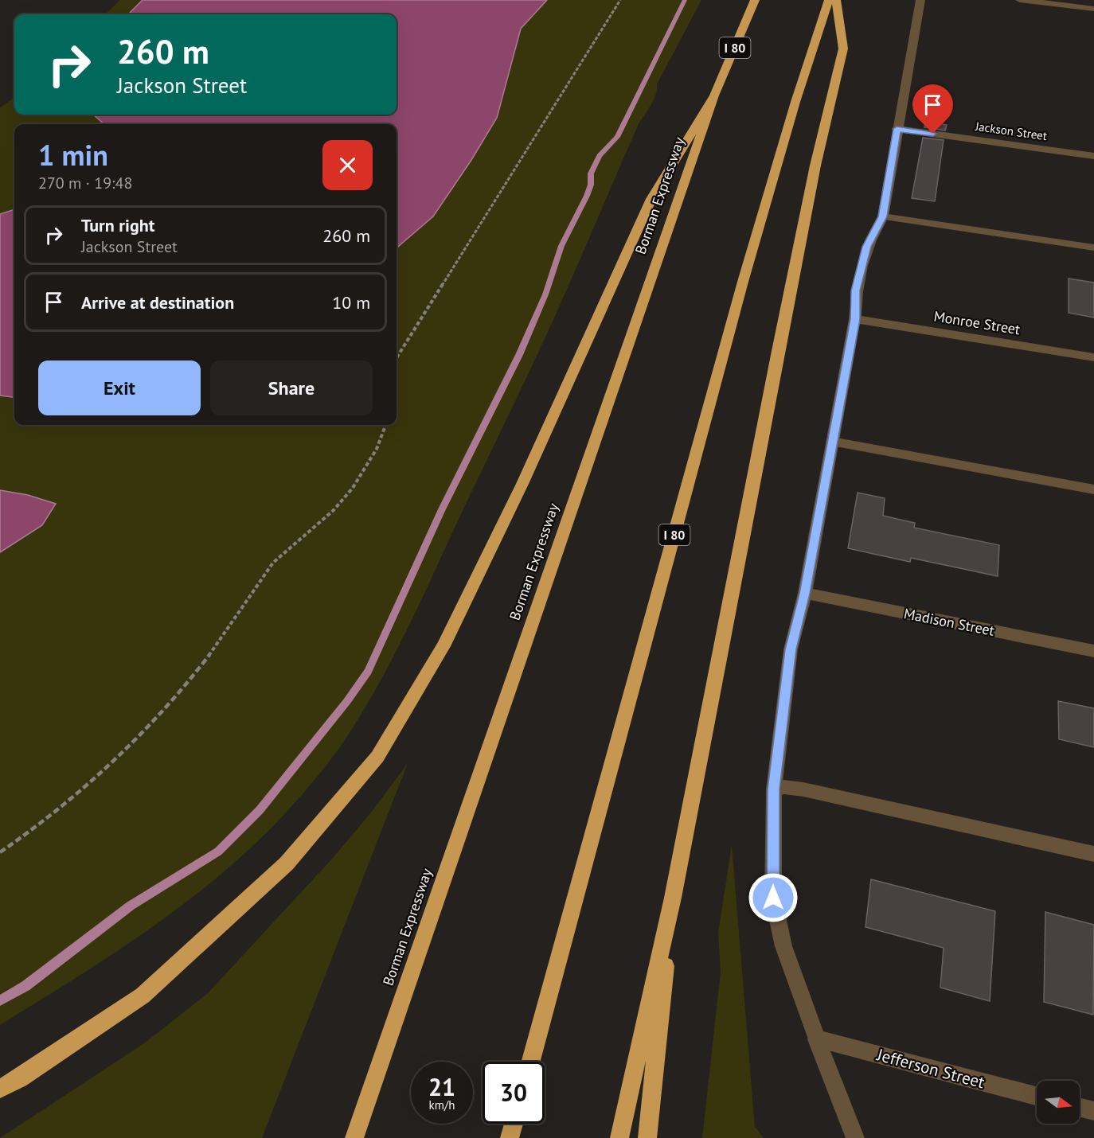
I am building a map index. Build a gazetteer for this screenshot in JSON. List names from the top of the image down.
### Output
{
  "streets": {
    "highway": ["I 80", "Borman Expressway"],
    "street": [
      "Jackson Street",
      "Monroe Street",
      "Madison Street",
      "Jefferson Street"
    ]
  },
  "north": "right",
  "page": {
    "turn": ["260 m", "Jackson Street"],
    "heading": ["1 min", "270 m · 19:48"],
    "list": [
      {
        "name": "Turn right",
        "note": "Jackson Street",
        "value": "260 m"
      },
      {
        "name": "Arrive at destination",
        "value": "10 m"
      }
    ],
    "buttons": ["Exit", "Share"],
    "speed": "21 km/h",
    "limit": "30"
  }
}
